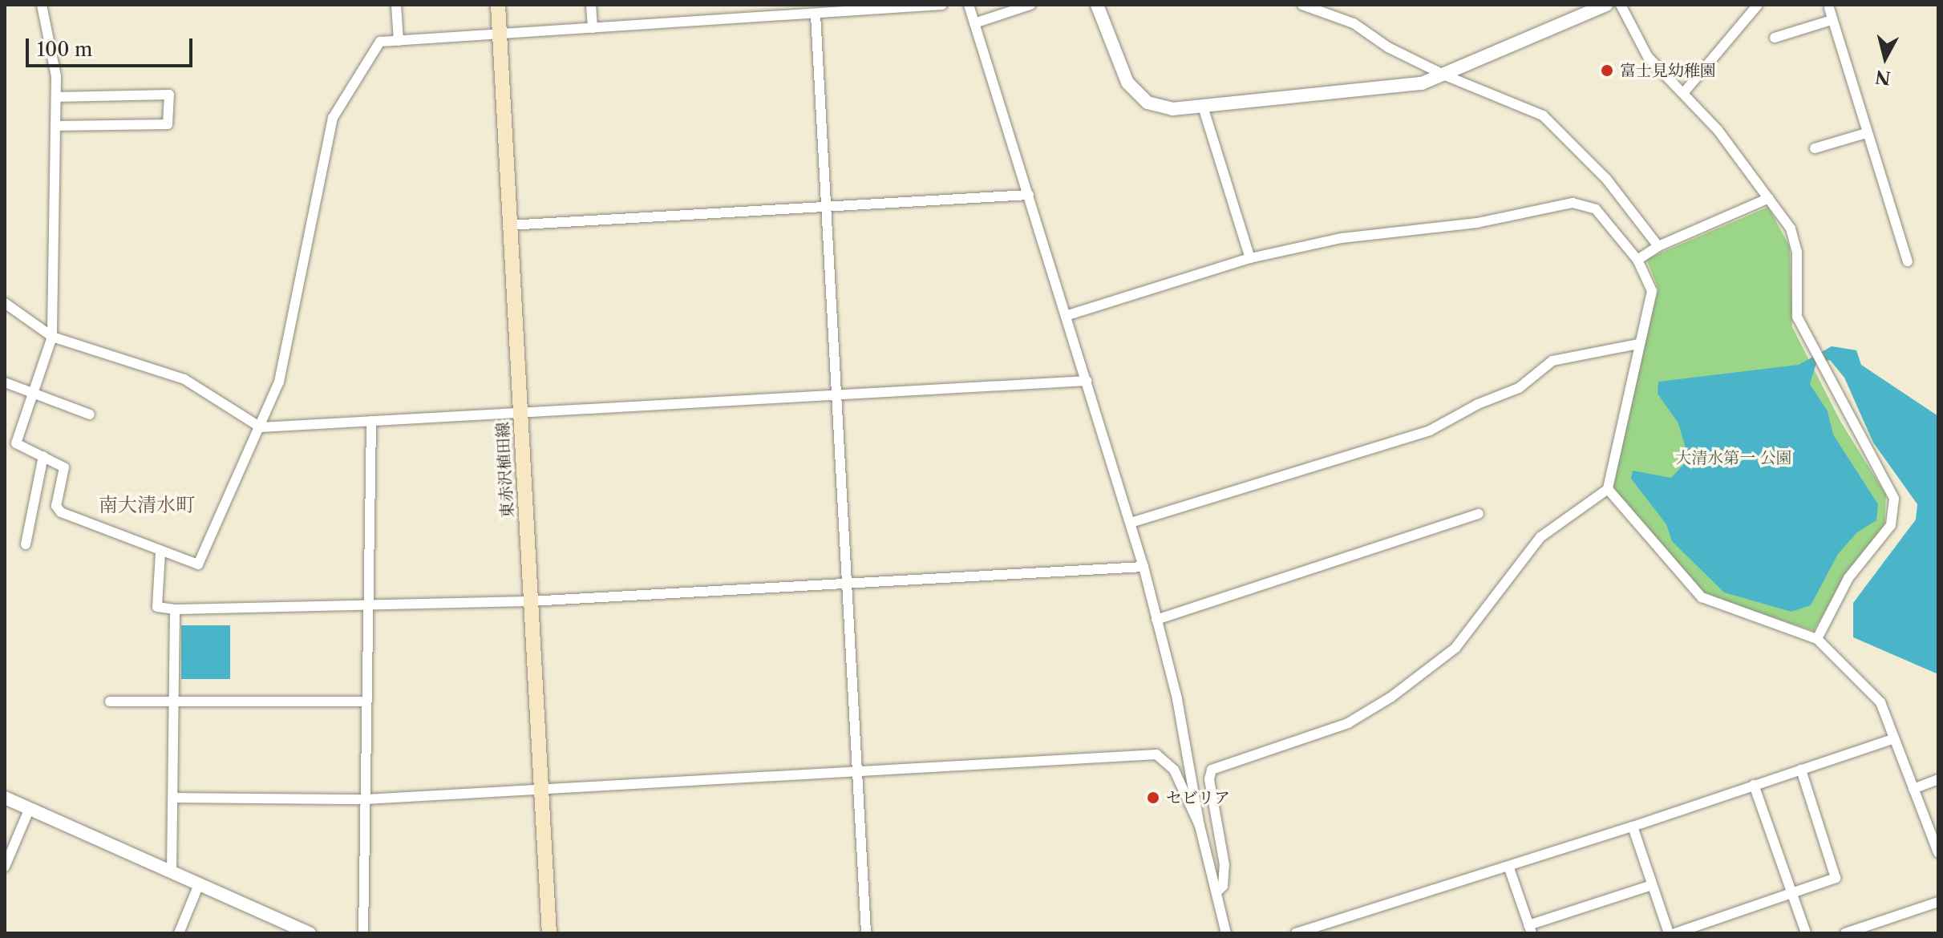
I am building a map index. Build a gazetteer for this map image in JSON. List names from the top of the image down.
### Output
{
  "streets": {
    "main road": ["東赤沢植田線"]
  },
  "districts": ["南大清水町"],
  "parks": ["大清水第一 公園"],
  "places": ["富士見幼稚園", "セビリア"],
  "scale_bar": "100 m",
  "north": "bottom"
}
